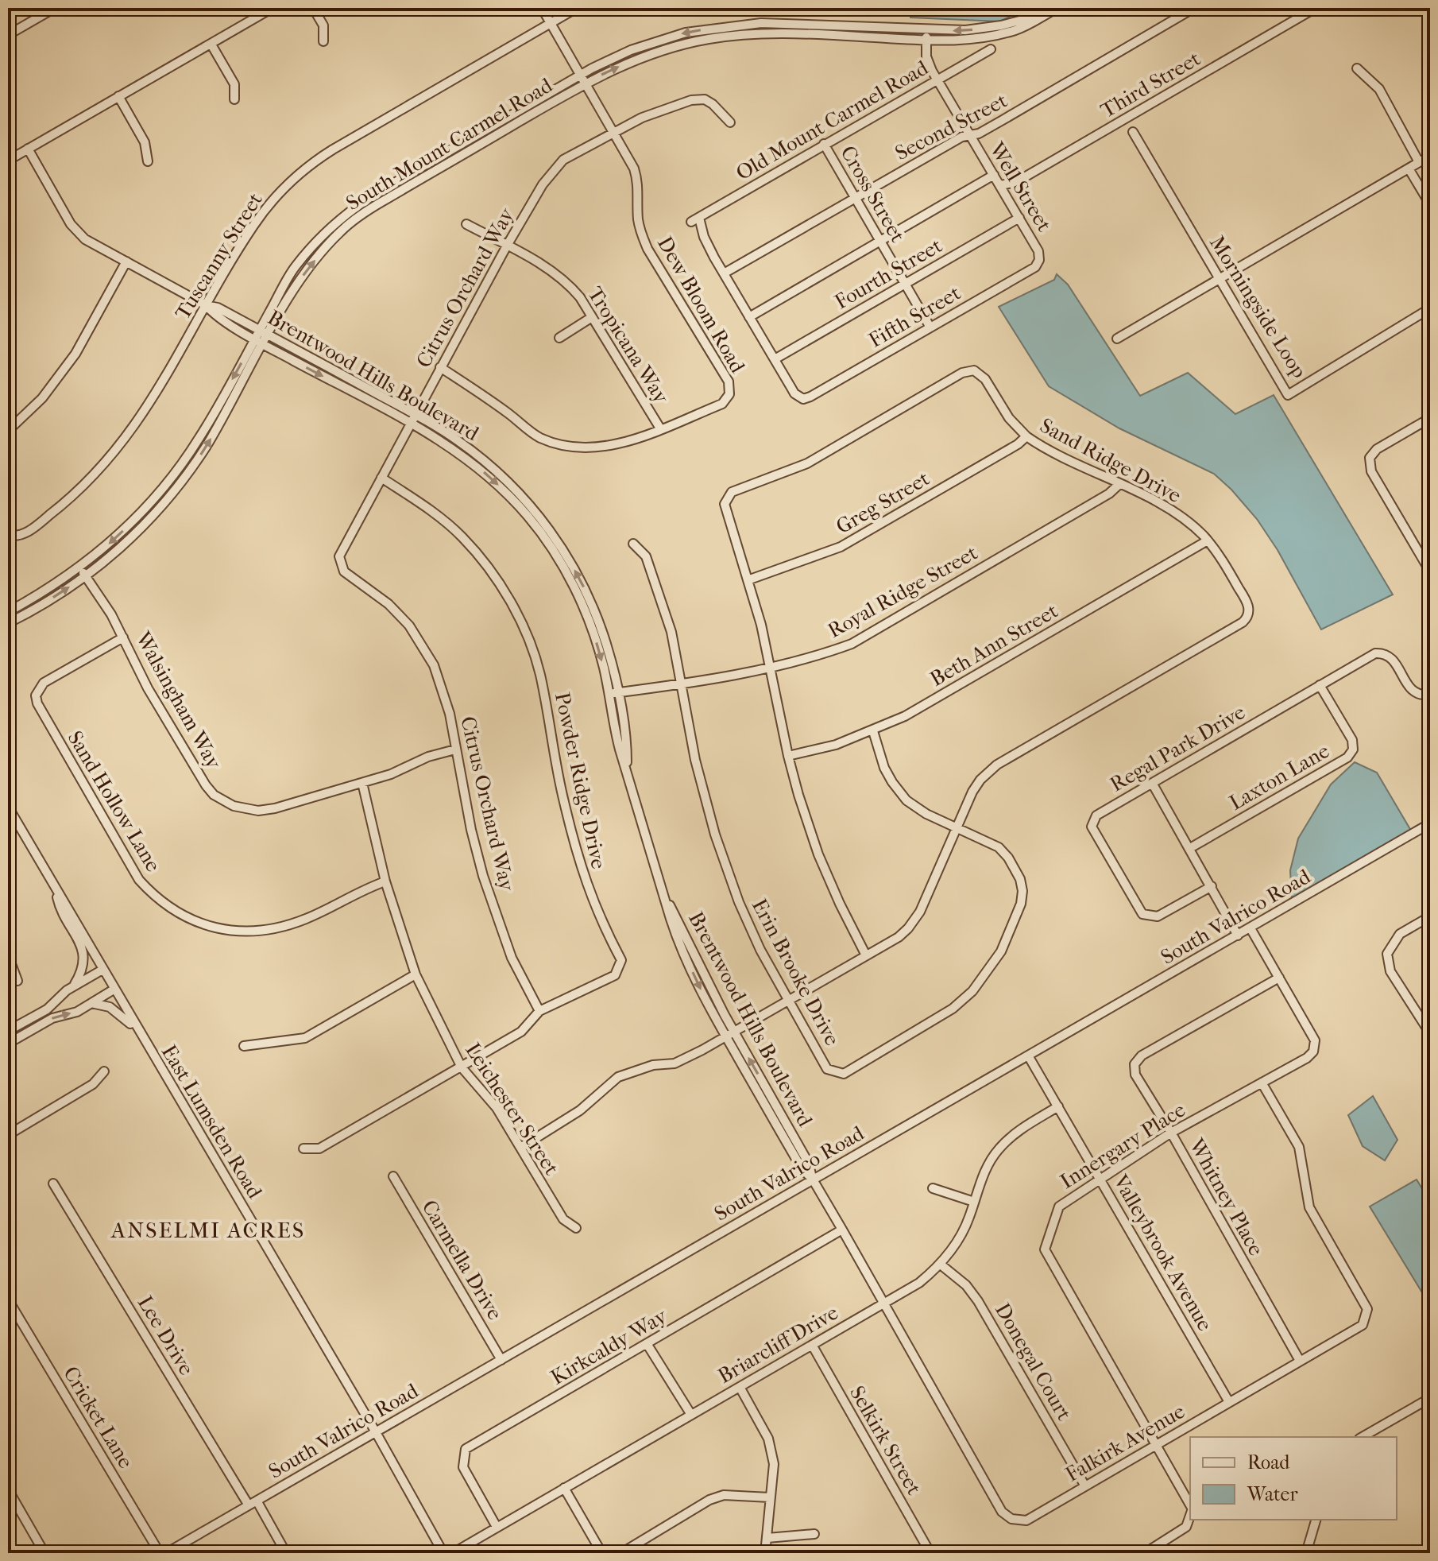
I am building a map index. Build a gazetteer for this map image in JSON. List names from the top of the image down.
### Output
{
  "streets": {
    "street": [
      "Third Street",
      "Old Mount Carmel Road",
      "Second Street",
      "South Mount Carmel Road",
      "Well Street",
      "Cross Street",
      "Tuscanny Street",
      "Fourth Street",
      "Citrus Orchard Way",
      "Dew Bloom Road",
      "Morningside Loop",
      "Fifth Street",
      "Tropicana Way",
      "Brentwood Hills Boulevard",
      "Sand Ridge Drive",
      "Greg Street",
      "Royal Ridge Street",
      "Beth Ann Street",
      "Walsingham Way",
      "Regal Park Drive",
      "Laxton Lane",
      "Powder Ridge Drive",
      "Sand Hollow Lane",
      "South Valrico Road",
      "Erin Brooke Drive",
      "Leichester Street",
      "East Lumsden Road",
      "Innergary Place",
      "Whitney Place",
      "Valleybrook Avenue",
      "Carmella Drive",
      "Lee Drive",
      "Briarcliff Drive",
      "Kirkcaldy Way",
      "Donegal Court",
      "Cricket Lane",
      "Selkirk Street",
      "Falkirk Avenue"
    ]
  },
  "crossings": [
    ["Third Street", "Well Street"],
    ["Old Mount Carmel Road", "Second Street"],
    ["Old Mount Carmel Road", "Well Street"],
    ["Old Mount Carmel Road", "Cross Street"],
    ["Second Street", "Well Street"],
    ["Second Street", "Cross Street"],
    ["South Mount Carmel Road", "Well Street"],
    ["South Mount Carmel Road", "Dew Bloom Road"],
    ["South Mount Carmel Road", "Brentwood Hills Boulevard"],
    ["South Mount Carmel Road", "Walsingham Way"],
    ["Well Street", "Fourth Street"],
    ["Well Street", "Fifth Street"],
    ["Cross Street", "Fourth Street"],
    ["Cross Street", "Fifth Street"],
    ["Tuscanny Street", "Dew Bloom Road"],
    ["Tuscanny Street", "Brentwood Hills Boulevard"],
    ["Fourth Street", "Fifth Street"],
    ["Citrus Orchard Way", "Dew Bloom Road"],
    ["Citrus Orchard Way", "Tropicana Way"],
    ["Citrus Orchard Way", "Brentwood Hills Boulevard"],
    ["Citrus Orchard Way", "Walsingham Way"],
    ["Citrus Orchard Way", "Powder Ridge Drive"],
    ["Dew Bloom Road", "Tropicana Way"],
    ["Brentwood Hills Boulevard", "Sand Ridge Drive"],
    ["Brentwood Hills Boulevard", "Royal Ridge Street"],
    ["Brentwood Hills Boulevard", "South Valrico Road"],
    ["Brentwood Hills Boulevard", "Falkirk Avenue"],
    ["Sand Ridge Drive", "Greg Street"],
    ["Sand Ridge Drive", "Royal Ridge Street"],
    ["Sand Ridge Drive", "Beth Ann Street"],
    ["Sand Ridge Drive", "Erin Brooke Drive"],
    ["Sand Ridge Drive", "Leichester Street"],
    ["Royal Ridge Street", "Erin Brooke Drive"],
    ["Beth Ann Street", "Erin Brooke Drive"],
    ["Walsingham Way", "Sand Hollow Lane"],
    ["Walsingham Way", "Leichester Street"],
    ["Regal Park Drive", "Laxton Lane"],
    ["Powder Ridge Drive", "Leichester Street"],
    ["Sand Hollow Lane", "Leichester Street"],
    ["South Valrico Road", "East Lumsden Road"],
    ["South Valrico Road", "Innergary Place"],
    ["South Valrico Road", "Valleybrook Avenue"],
    ["South Valrico Road", "Carmella Drive"],
    ["South Valrico Road", "Lee Drive"],
    ["South Valrico Road", "Falkirk Avenue"],
    ["Innergary Place", "Whitney Place"],
    ["Innergary Place", "Valleybrook Avenue"],
    ["Innergary Place", "Falkirk Avenue"],
    ["Whitney Place", "Falkirk Avenue"],
    ["Valleybrook Avenue", "Briarcliff Drive"],
    ["Valleybrook Avenue", "Falkirk Avenue"],
    ["Briarcliff Drive", "Kirkcaldy Way"],
    ["Briarcliff Drive", "Donegal Court"],
    ["Briarcliff Drive", "Selkirk Street"],
    ["Briarcliff Drive", "Falkirk Avenue"],
    ["Kirkcaldy Way", "Falkirk Avenue"],
    ["Donegal Court", "Falkirk Avenue"]
  ],
  "districts": ["ANSELMI ACRES"],
  "legend": ["Road", "Water"]
}
